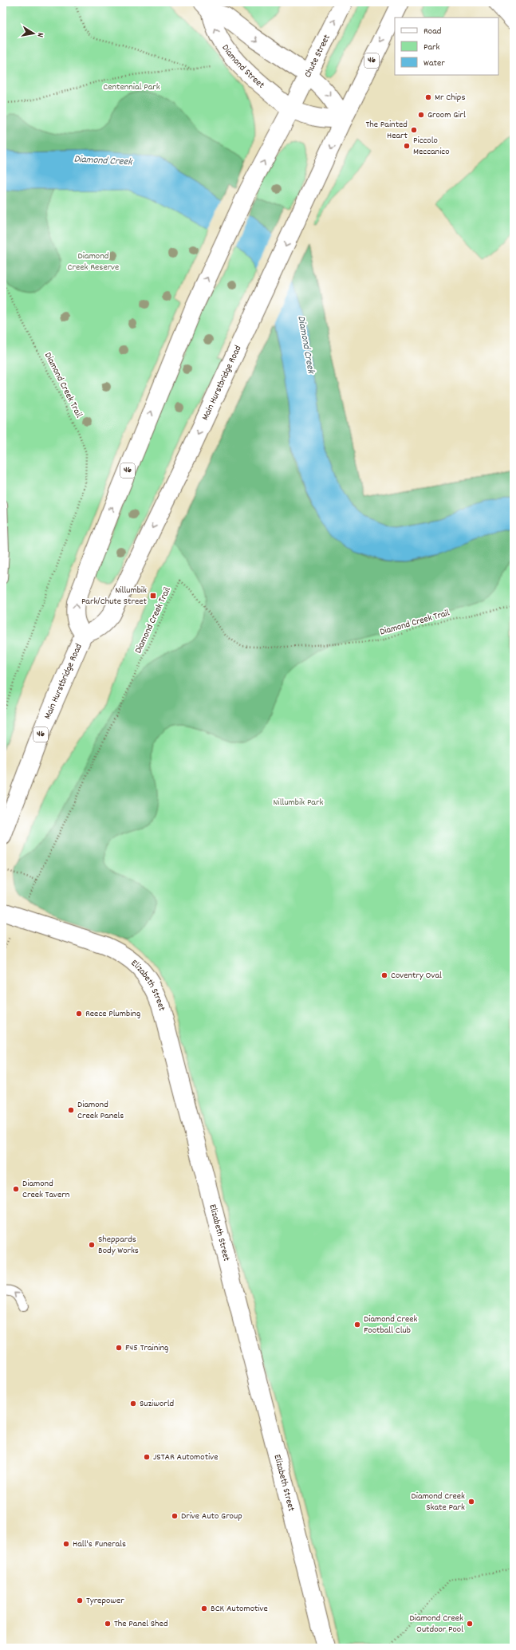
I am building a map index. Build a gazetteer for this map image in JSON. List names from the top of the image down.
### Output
{
  "streets": {
    "main road": [
      "Chute Street",
      "46",
      "Diamond Street",
      "Main Hurstbridge Road",
      "Elizabeth Street"
    ],
    "path": ["Diamond Creek Trail"]
  },
  "crossings": [
    ["Chute Street", "Diamond Street"],
    ["Chute Street", "Main Hurstbridge Road"],
    ["46", "Diamond Street"],
    ["46", "Main Hurstbridge Road"],
    ["Diamond Street", "Main Hurstbridge Road"]
  ],
  "water": ["Diamond Creek"],
  "parks": ["Centennial Park", "Diamond Creek Reserve", "Nillumbik Park"],
  "places": {
    "other": [
      "Mr Chips",
      "Groom Girl",
      "The Painted Heart",
      "Piccolo Meccanico",
      "Coventry Oval",
      "Reece Plumbing",
      "Diamond Creek Panels",
      "Diamond Creek Tavern",
      "Sheppards Body Works",
      "Diamond Creek Football Club",
      "F45 Training",
      "Suziworld",
      "JSTAR Automotive",
      "Diamond Creek Skate Park",
      "Drive Auto Group",
      "Hall's Funerals",
      "Tyrepower",
      "BCK Automotive",
      "The Panel Shed",
      "Diamond Creek Outdoor Pool"
    ],
    "transit": ["Nillumbik Park/Chute Street"]
  },
  "legend": ["Road", "Park", "Water"],
  "north": "right"
}
